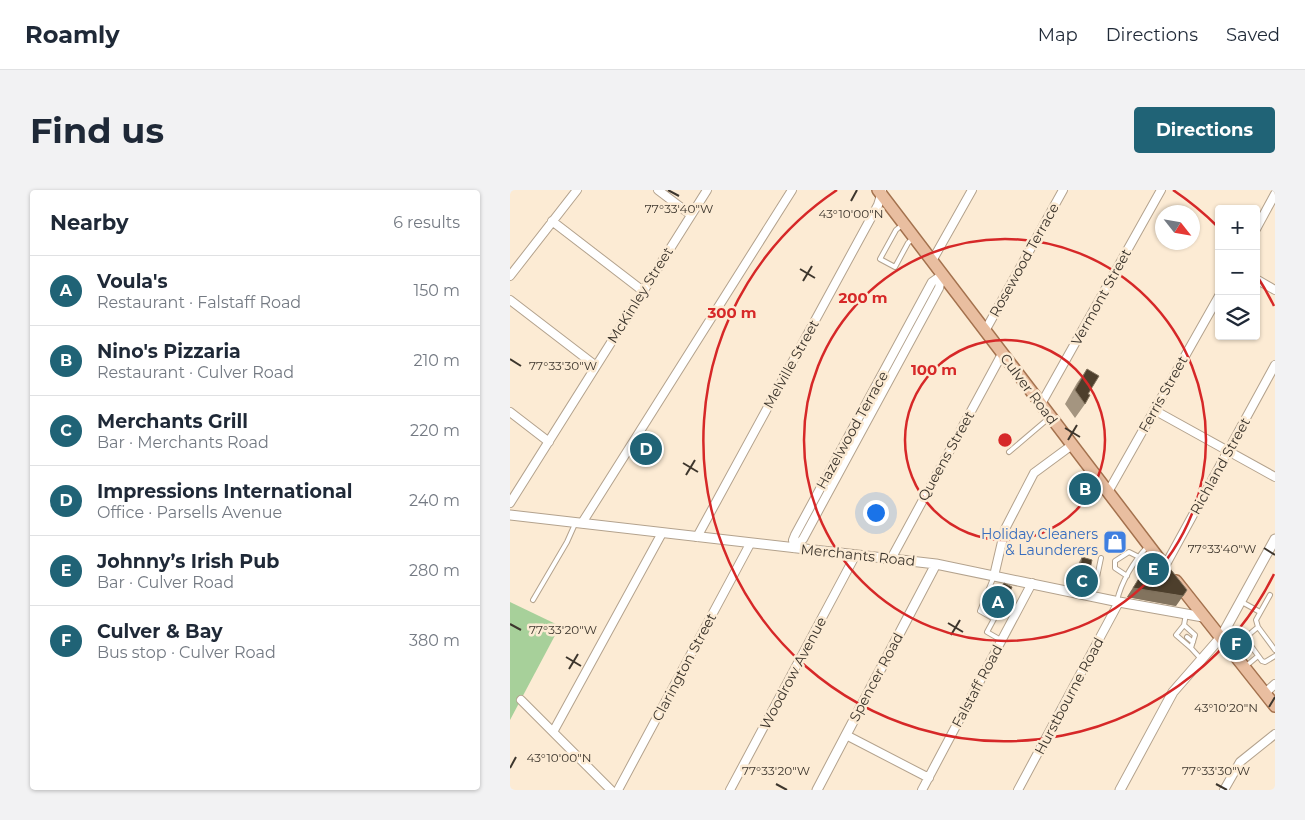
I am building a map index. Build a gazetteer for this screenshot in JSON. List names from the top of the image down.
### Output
{
  "streets": {
    "main road": ["Culver Road"],
    "street": [
      "Rosewood Terrace",
      "McKinley Street",
      "Vermont Street",
      "Melville Street",
      "Ferris Street",
      "Hazelwood Terrace",
      "Queens Street",
      "Richland Street",
      "Merchants Road",
      "Clarington Street",
      "Woodrow Avenue",
      "Spencer Road",
      "Falstaff Road",
      "Hurstbourne Road"
    ]
  },
  "crossings": [
    ["Rosewood Terrace", "Culver Road"],
    ["Vermont Street", "Culver Road"],
    ["Melville Street", "Culver Road"],
    ["Melville Street", "Merchants Road"],
    ["Culver Road", "Ferris Street"],
    ["Culver Road", "Hazelwood Terrace"],
    ["Culver Road", "Queens Street"],
    ["Culver Road", "Richland Street"],
    ["Culver Road", "Merchants Road"],
    ["Hazelwood Terrace", "Merchants Road"],
    ["Queens Street", "Merchants Road"],
    ["Merchants Road", "Clarington Street"],
    ["Merchants Road", "Woodrow Avenue"],
    ["Merchants Road", "Spencer Road"],
    ["Merchants Road", "Falstaff Road"],
    ["Merchants Road", "Hurstbourne Road"]
  ],
  "places": {
    "shop": ["Holiday Cleaners & Launderers"]
  },
  "north": "bottom right",
  "page": {
    "header": "Roamly",
    "nav": ["Map", "Directions", "Saved"],
    "buttons": "Directions",
    "title": "Find us",
    "heading": ["Nearby", "6 results"],
    "map_buttons": ["+", "−"],
    "list": [
      {
        "mark": "A",
        "name": "Voula's",
        "note": "Restaurant · Falstaff Road",
        "value": "150 m"
      },
      {
        "mark": "B",
        "name": "Nino's Pizzaria",
        "note": "Restaurant · Culver Road",
        "value": "210 m"
      },
      {
        "mark": "C",
        "name": "Merchants Grill",
        "note": "Bar · Merchants Road",
        "value": "220 m"
      },
      {
        "mark": "D",
        "name": "Impressions International",
        "note": "Office · Parsells Avenue",
        "value": "240 m"
      },
      {
        "mark": "E",
        "name": "Johnny’s Irish Pub",
        "note": "Bar · Culver Road",
        "value": "280 m"
      },
      {
        "mark": "F",
        "name": "Culver & Bay",
        "note": "Bus stop · Culver Road",
        "value": "380 m"
      }
    ],
    "pins": [
      "D",
      "B",
      "E",
      "C",
      "A",
      "F"
    ]
  },
  "coordinates": [
    "77°33'40\"W",
    "43°10'00\"N",
    "77°33'30\"W",
    "77°33'20\"W",
    "43°10'20\"N"
  ],
  "rings": ["200 m", "300 m", "100 m"]
}
